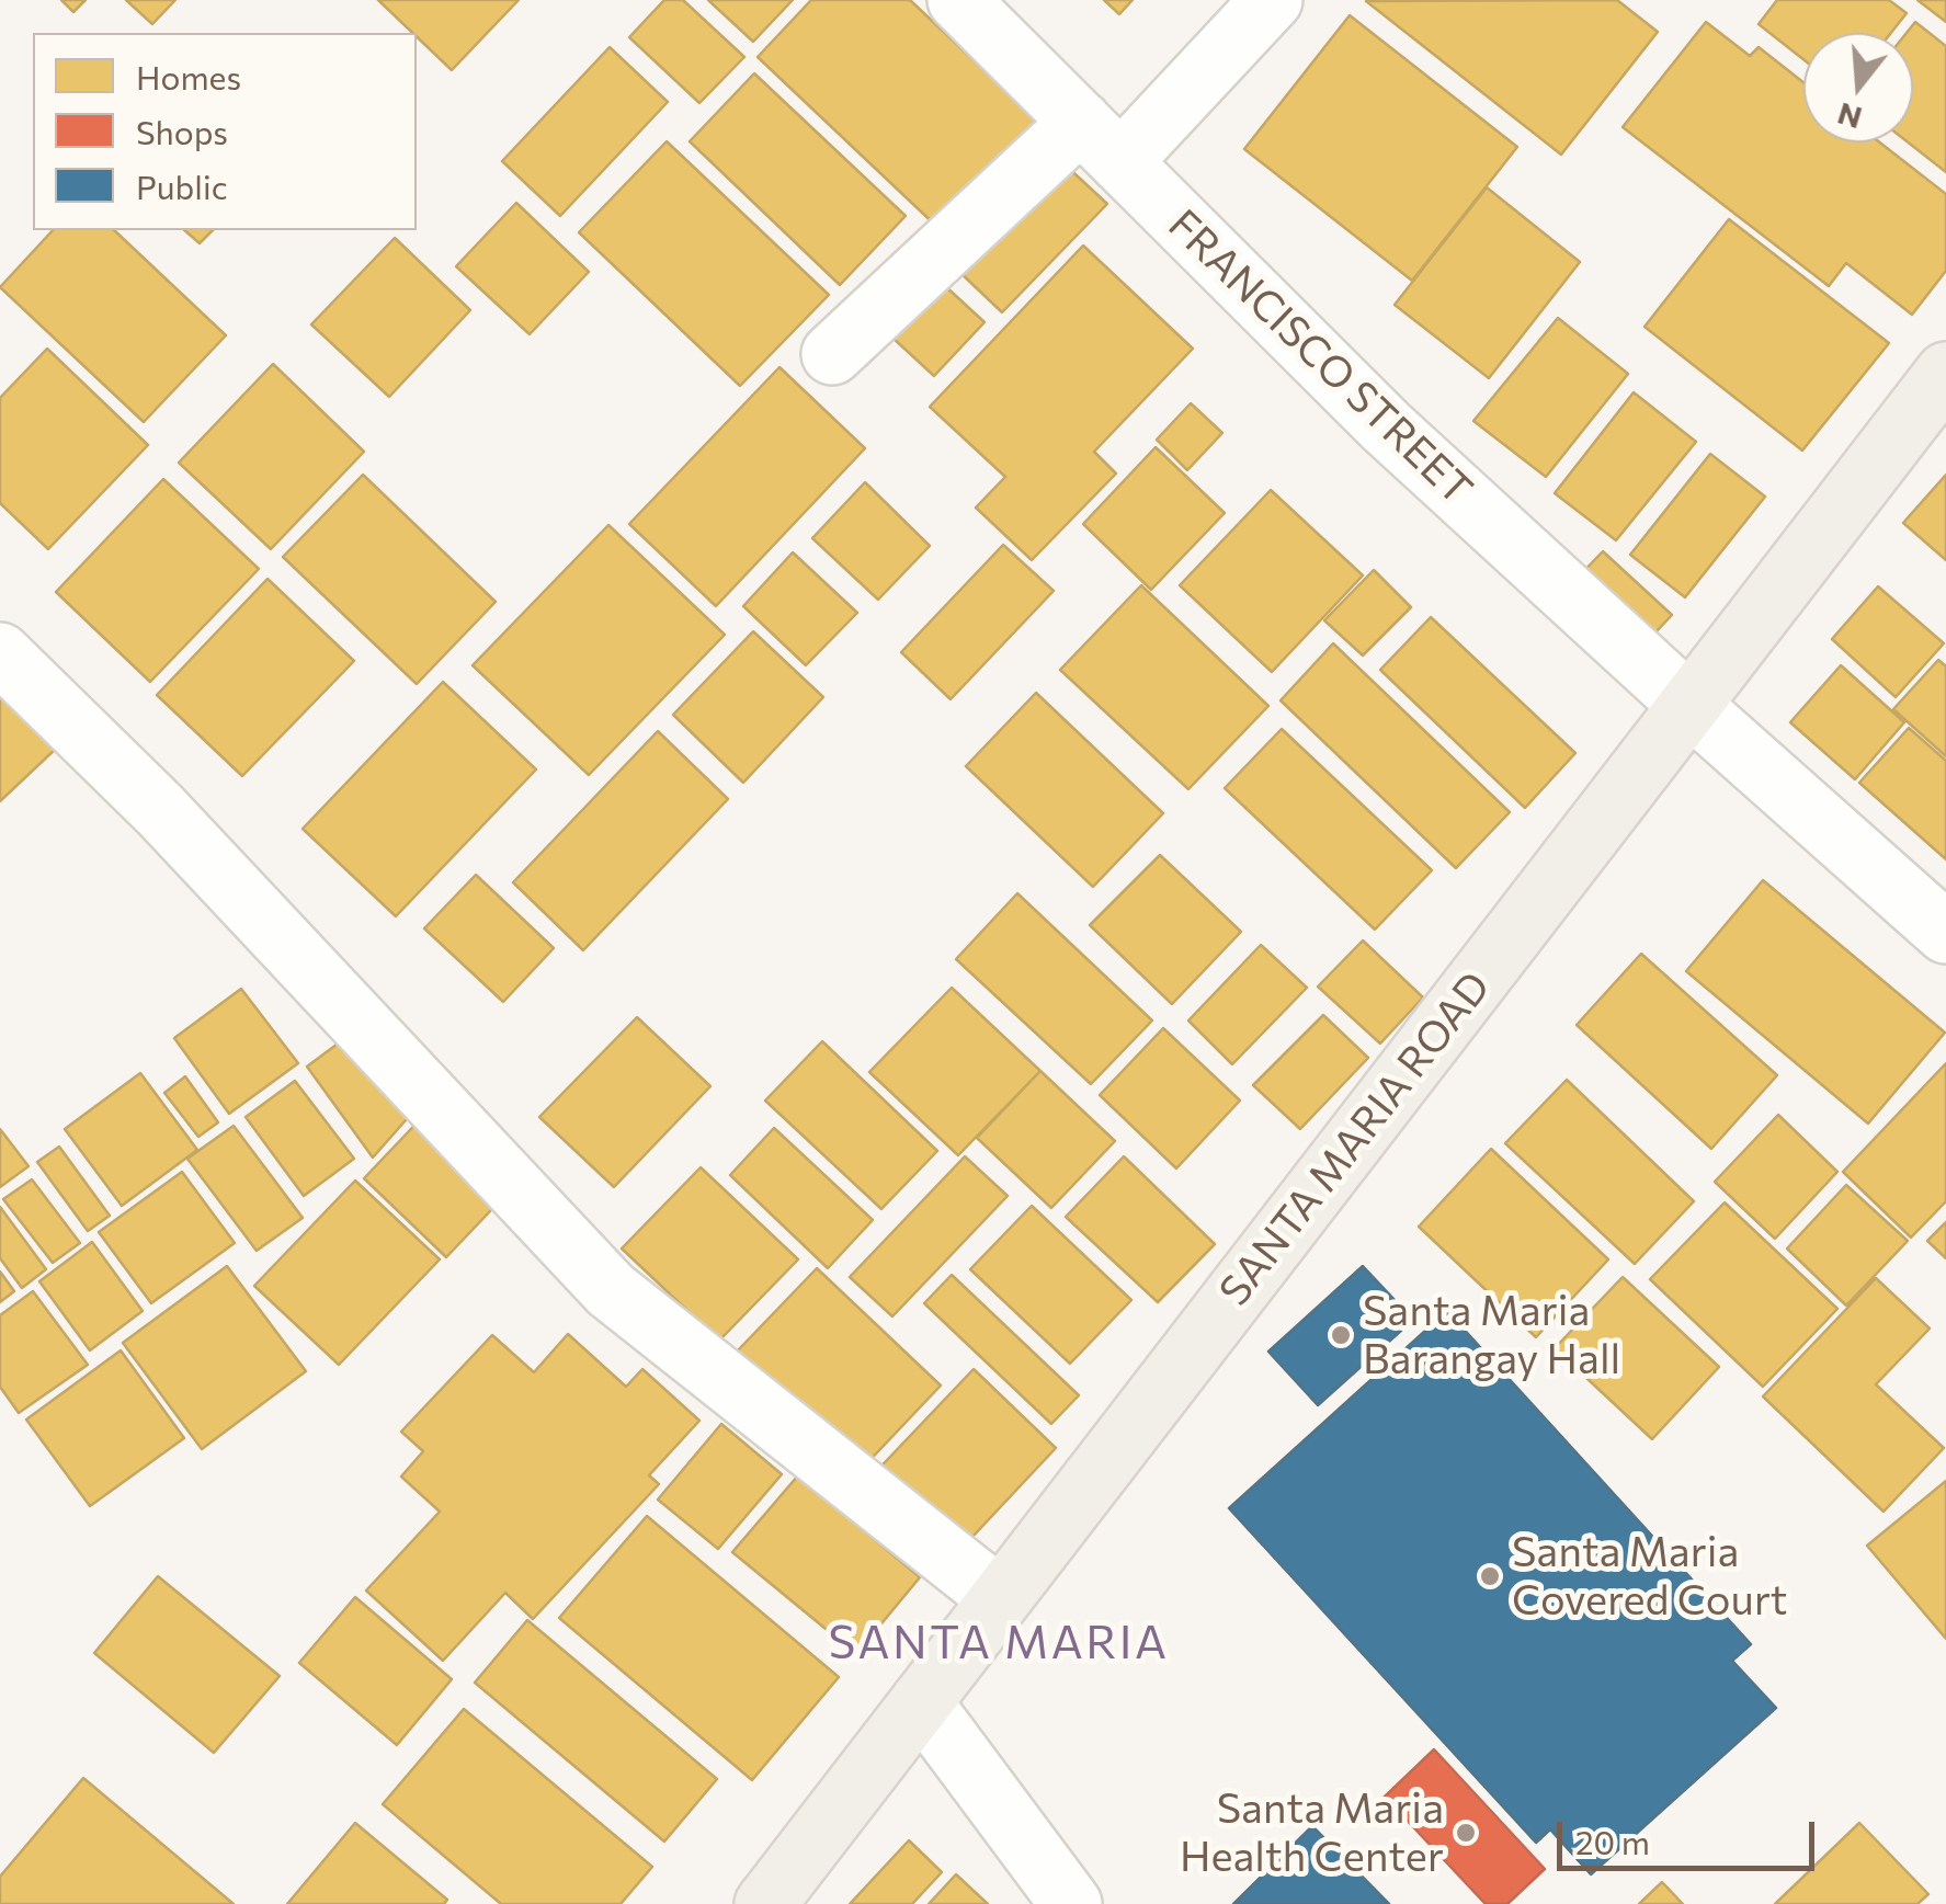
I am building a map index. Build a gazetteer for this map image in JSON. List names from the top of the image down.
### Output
{
  "streets": {
    "main road": ["SANTA MARIA ROAD"],
    "street": ["FRANCISCO STREET"]
  },
  "crossings": [
    ["FRANCISCO STREET", "SANTA MARIA ROAD"]
  ],
  "districts": ["SANTA MARIA"],
  "places": ["Santa Maria Barangay Hall", "Santa Maria Covered Court", "Santa Maria Health Center"],
  "legend": ["Homes", "Shops", "Public"],
  "scale_bar": "20 m",
  "north": "bottom"
}
